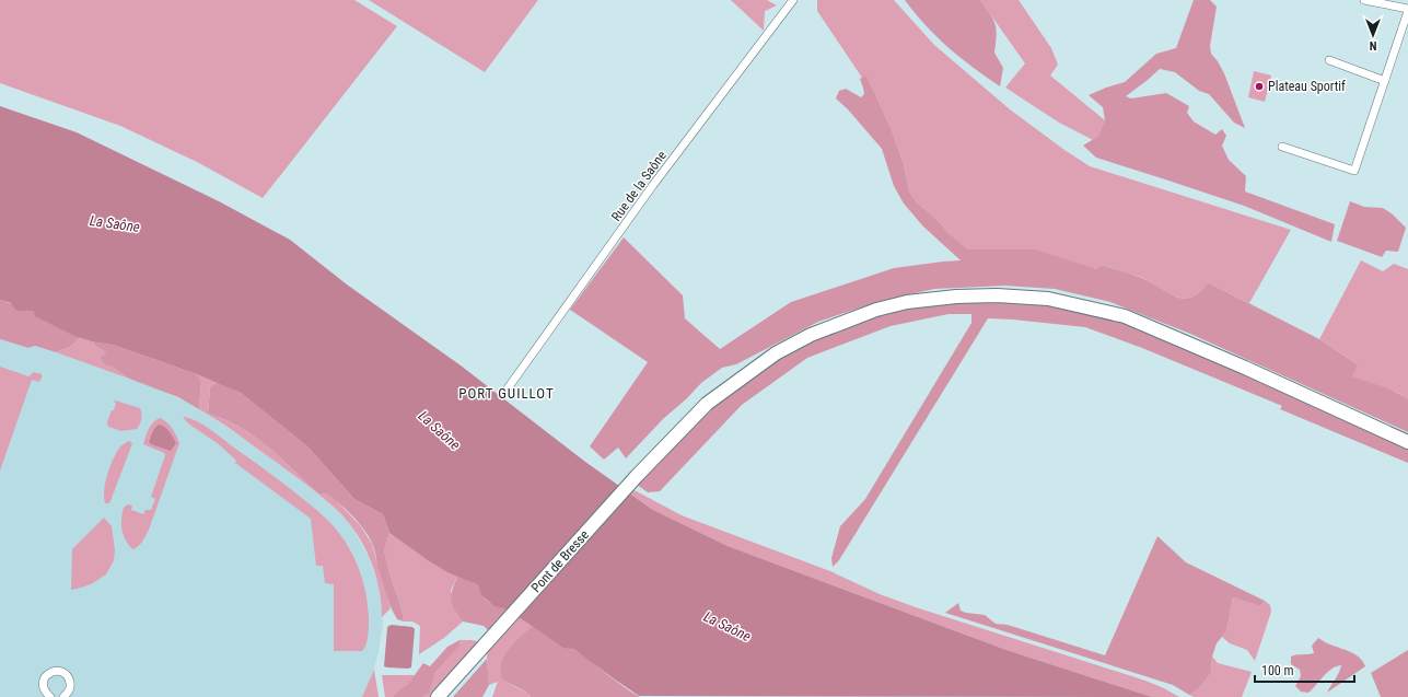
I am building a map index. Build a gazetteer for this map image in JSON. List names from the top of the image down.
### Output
{
  "streets": {
    "main road": ["Pont de Bresse"],
    "street": ["Rue de la Saône"]
  },
  "districts": ["PORT GUILLOT"],
  "water": ["La Saône"],
  "places": ["Plateau Sportif"],
  "scale_bar": "100 m",
  "north": "bottom"
}
